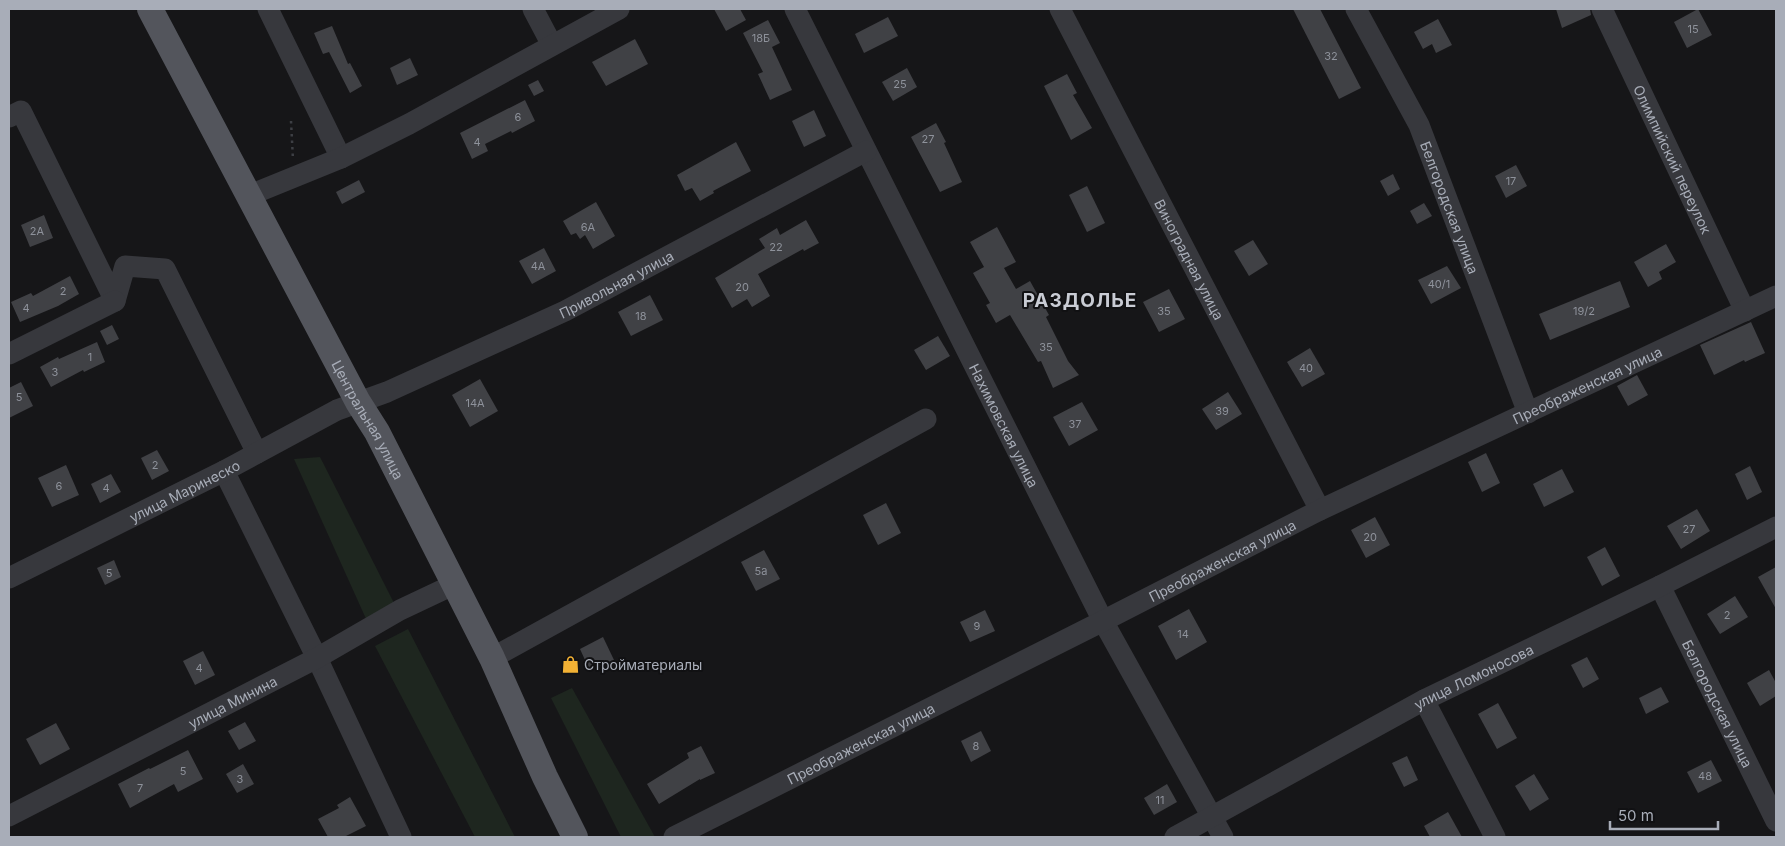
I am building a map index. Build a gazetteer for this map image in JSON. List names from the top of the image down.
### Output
{
  "streets": {
    "main road": ["Центральная улица"],
    "street": [
      "Олимпийский переулок",
      "Белгородская улица",
      "Виноградная улица",
      "Привольная улица",
      "Преображенская улица",
      "Нахимовская улица",
      "улица Маринеско",
      "улица Ломоносова",
      "улица Минина"
    ]
  },
  "crossings": [
    ["Олимпийский переулок", "Преображенская улица"],
    ["Белгородская улица", "Преображенская улица"],
    ["Белгородская улица", "улица Ломоносова"],
    ["Виноградная улица", "Преображенская улица"],
    ["Привольная улица", "Центральная улица"],
    ["Привольная улица", "Нахимовская улица"],
    ["Привольная улица", "улица Маринеско"],
    ["Преображенская улица", "Нахимовская улица"],
    ["Центральная улица", "улица Маринеско"],
    ["Центральная улица", "улица Минина"],
    ["Нахимовская улица", "улица Ломоносова"]
  ],
  "districts": ["РАЗДОЛЬЕ"],
  "places": {
    "shop": ["Стройматериалы"]
  },
  "house_numbers": [
    "15",
    "18Б",
    "32",
    "25",
    "6",
    "27",
    "4",
    "17",
    "6А",
    "2А",
    "22",
    "4А",
    "40/1",
    "20",
    "2",
    "4",
    "35",
    "19/2",
    "18",
    "35",
    "1",
    "40",
    "3",
    "5",
    "14А",
    "39",
    "37",
    "2",
    "6",
    "4",
    "27",
    "20",
    "5а",
    "5",
    "2",
    "9",
    "14",
    "4",
    "8",
    "5",
    "48",
    "3",
    "7",
    "11"
  ],
  "scale_bar": "50 m"
}
